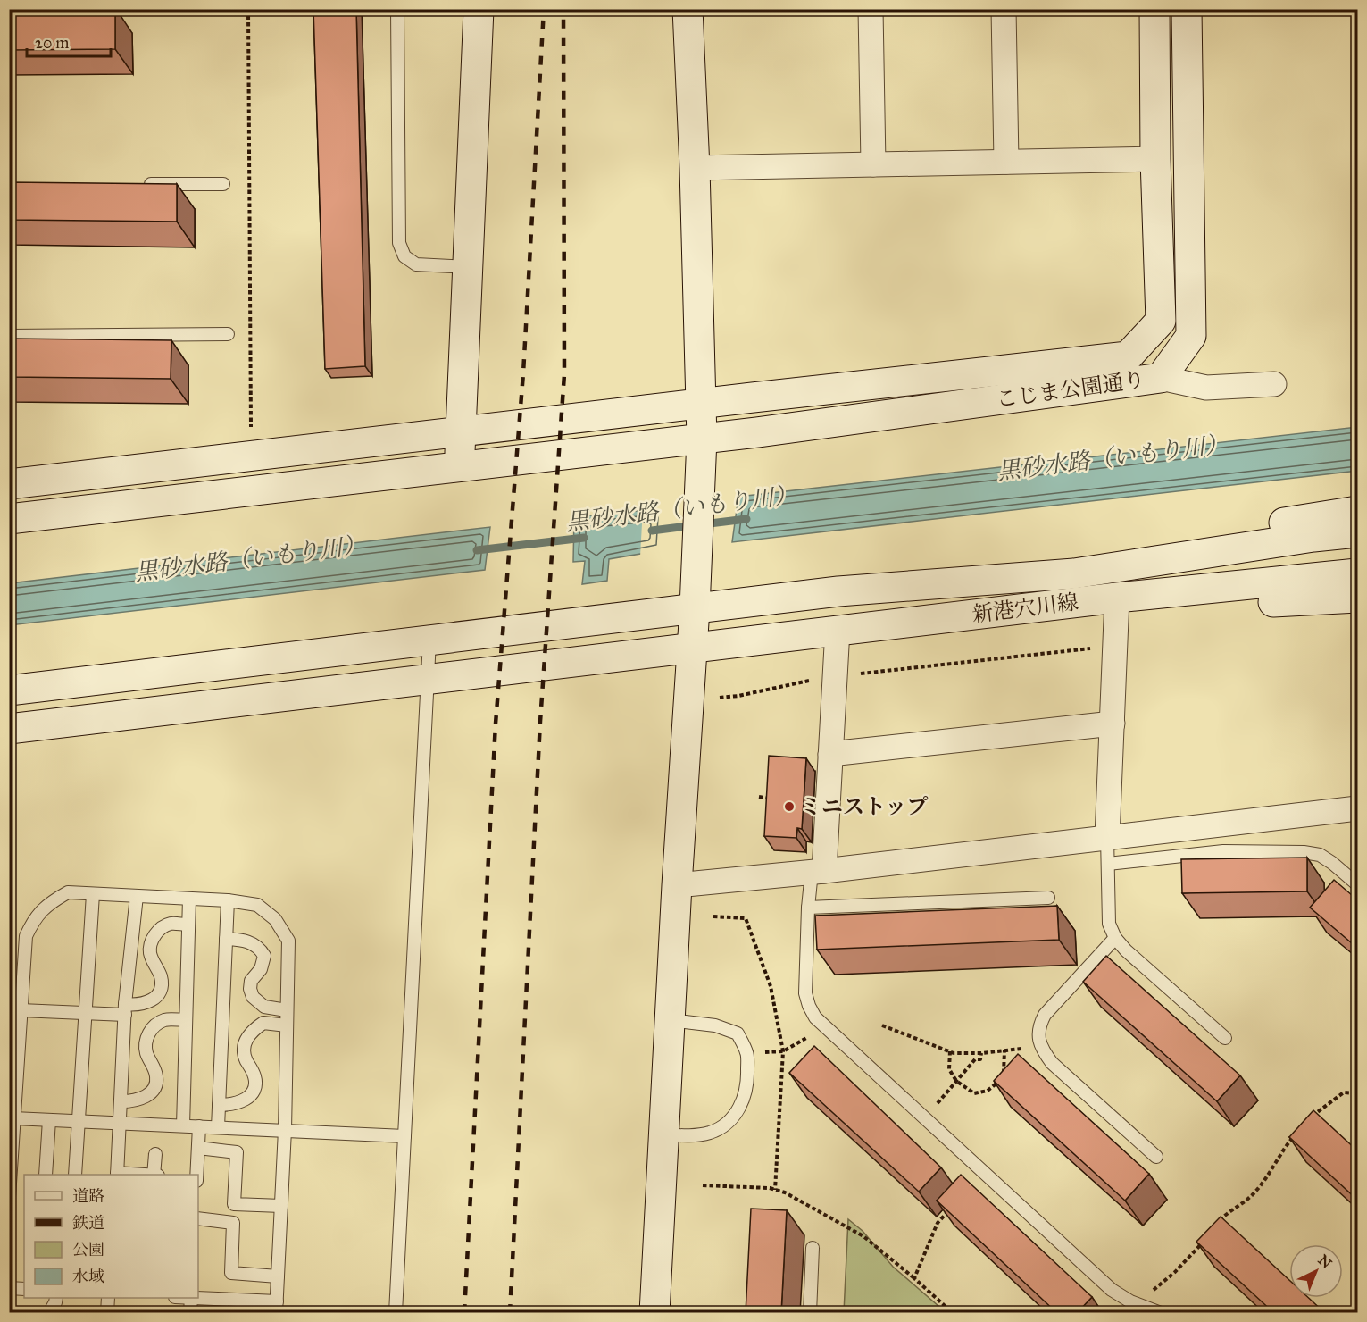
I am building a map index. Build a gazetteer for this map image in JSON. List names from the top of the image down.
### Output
{
  "streets": {
    "street": ["こじま公園通り", "新港穴川線"]
  },
  "water": ["黒砂水路（いもり川）"],
  "places": ["ミニストップ"],
  "legend": [
    "道路",
    "鉄道",
    "公園",
    "水域"
  ],
  "scale_bar": "20 m",
  "north": "top right"
}
